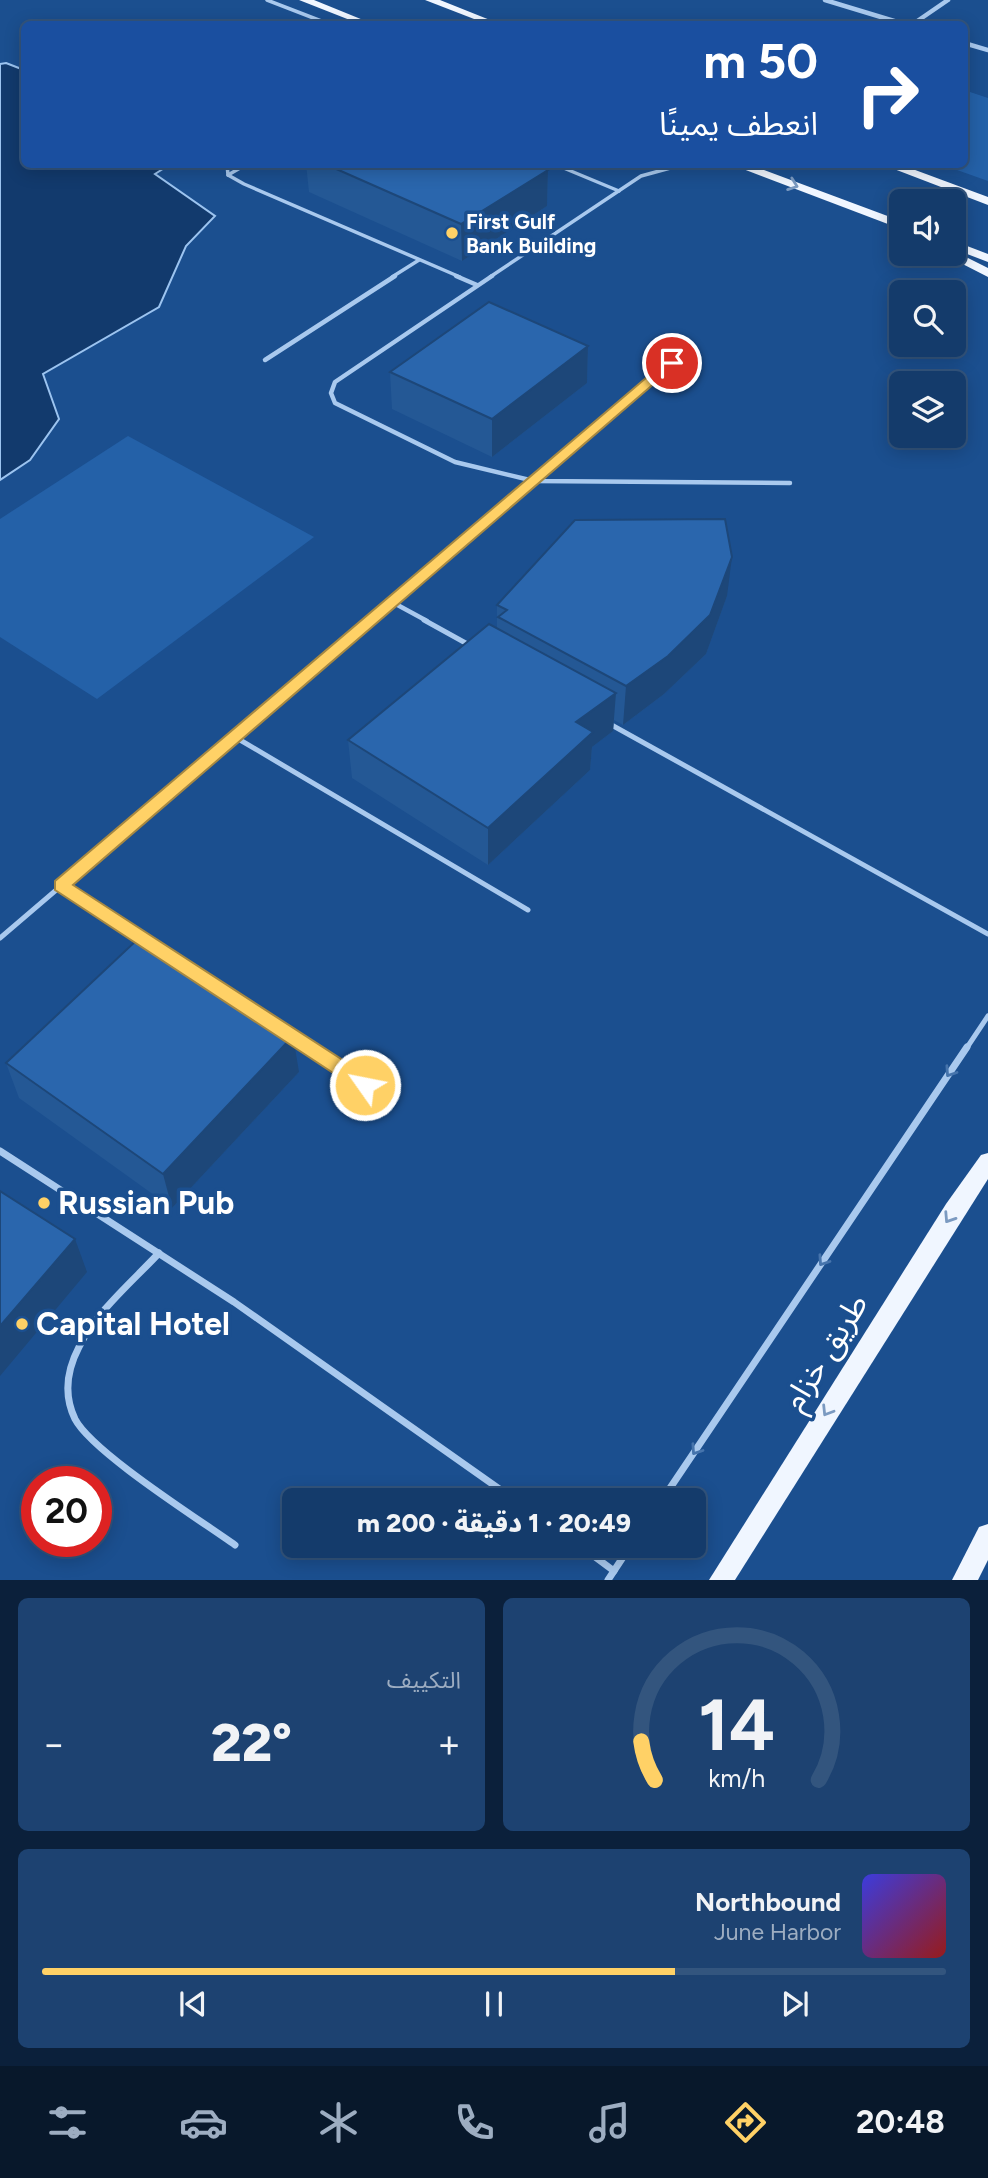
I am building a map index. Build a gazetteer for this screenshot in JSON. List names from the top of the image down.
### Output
{
  "streets": {
    "main road": ["طريق خزام"]
  },
  "one_way": ["طريق خزام"],
  "places": ["First Gulf Bank Building", "Russian Pub", "Capital Hotel"],
  "page": {
    "turn": ["50 m", "انعطف يمينًا"],
    "limit": "20",
    "trip": "20:49 · 1 دقيقة · 200 m",
    "tile": "التكييف",
    "heat": ["−", "22°", "+"],
    "song": ["Northbound", "June Harbor"],
    "tabs": "20:48",
    "gauge": ["14", "km/h"]
  }
}
